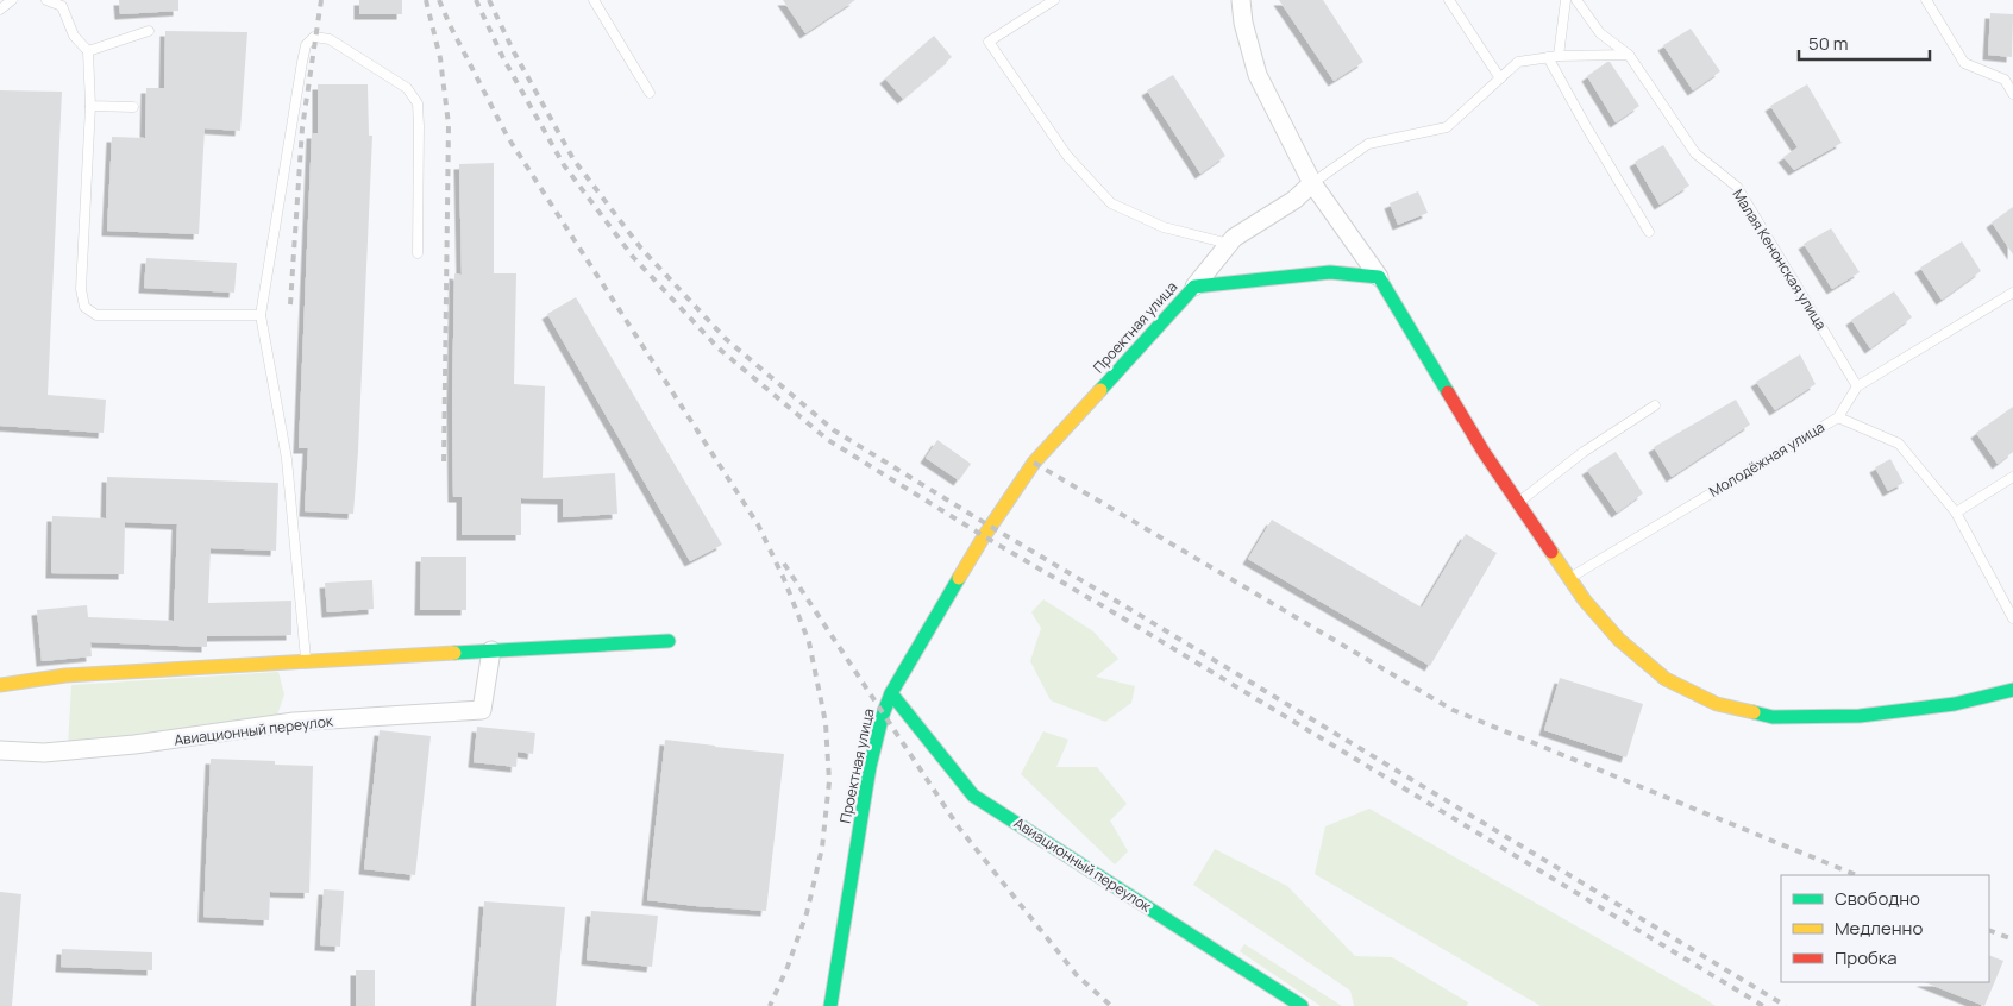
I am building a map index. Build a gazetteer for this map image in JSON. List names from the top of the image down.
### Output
{
  "streets": {
    "street": ["Проектная улица", "Авиационный переулок"],
    "lane": ["Малая Кенонская улица", "Молодёжная улица"]
  },
  "crossings": [
    ["Малая Кенонская улица", "Молодёжная улица"],
    ["Проектная улица", "Авиационный переулок"]
  ],
  "legend": ["Свободно", "Медленно", "Пробка"],
  "scale_bar": "50 m"
}
